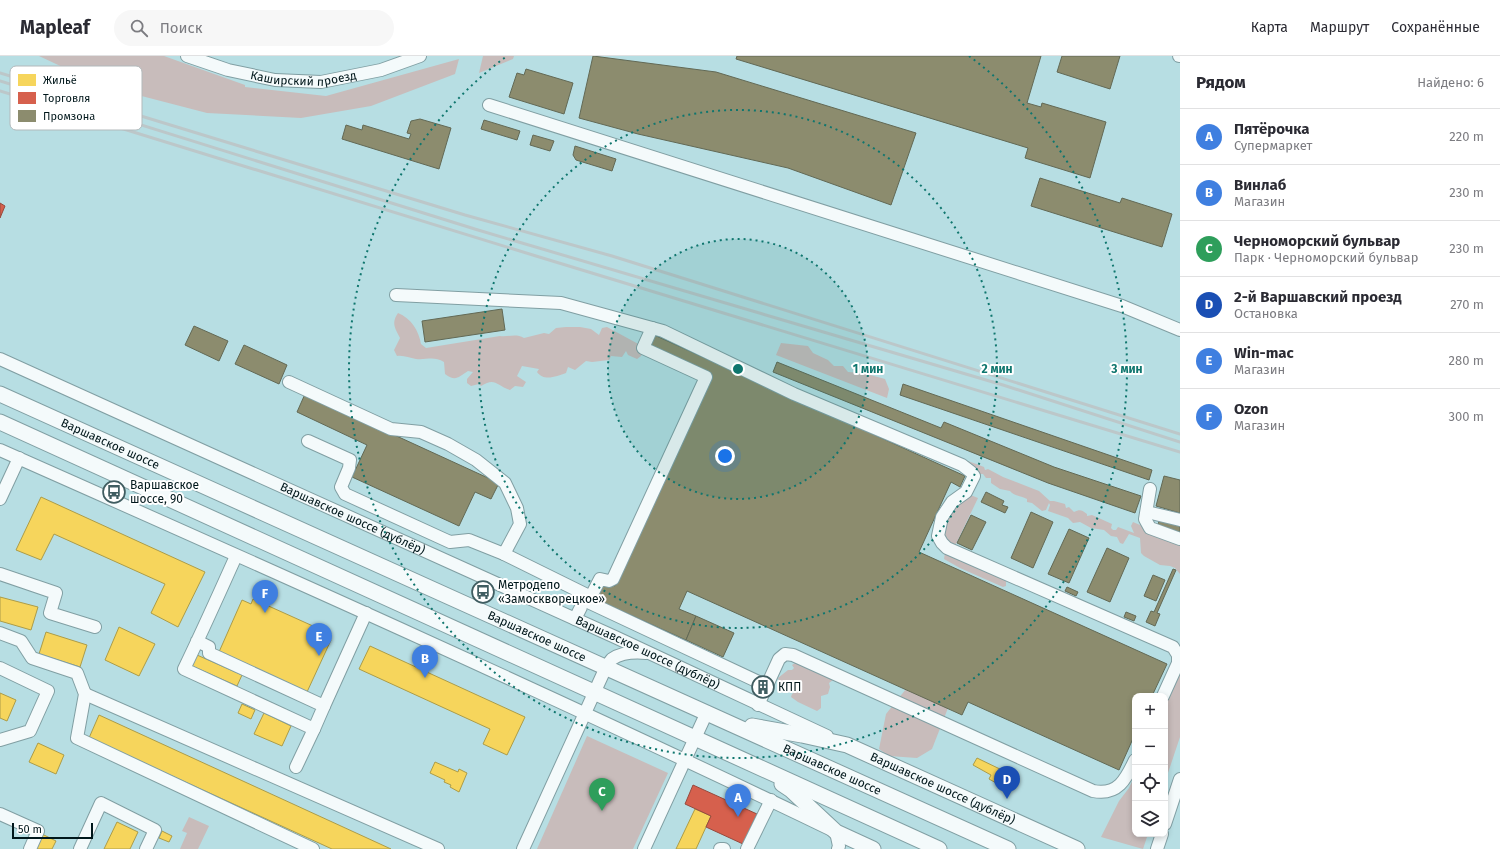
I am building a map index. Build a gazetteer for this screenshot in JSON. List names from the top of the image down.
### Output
{
  "streets": {
    "main road": ["Варшавское шоссе", "Варшавское шоссе (дублёр)"],
    "street": ["Каширский проезд"]
  },
  "places": {
    "bus stop": ["Варшавское шоссе, 90", "Метродепо «Замоскворецкое»"],
    "building": ["КПП"]
  },
  "legend": ["Жильё", "Торговля", "Промзона"],
  "scale_bar": "50 m",
  "page": {
    "header": "Mapleaf",
    "search": "Поиск",
    "nav": ["Карта", "Маршрут", "Сохранённые"],
    "heading": ["Рядом", "Найдено: 6"],
    "list": [
      {
        "mark": "A",
        "name": "Пятёрочка",
        "note": "Супермаркет",
        "value": "220 m"
      },
      {
        "mark": "B",
        "name": "Винлаб",
        "note": "Магазин",
        "value": "230 m"
      },
      {
        "mark": "C",
        "name": "Черноморский бульвар",
        "note": "Парк · Черноморский бульвар",
        "value": "230 m"
      },
      {
        "mark": "D",
        "name": "2-й Варшавский проезд",
        "note": "Остановка",
        "value": "270 m"
      },
      {
        "mark": "E",
        "name": "Win-mac",
        "note": "Магазин",
        "value": "280 m"
      },
      {
        "mark": "F",
        "name": "Ozon",
        "note": "Магазин",
        "value": "300 m"
      }
    ],
    "pins": [
      "F",
      "E",
      "B",
      "D",
      "C",
      "A"
    ],
    "map_buttons": ["+", "−"],
    "scale": "50 m"
  },
  "rings": ["1 мин", "2 мин", "3 мин"]
}
